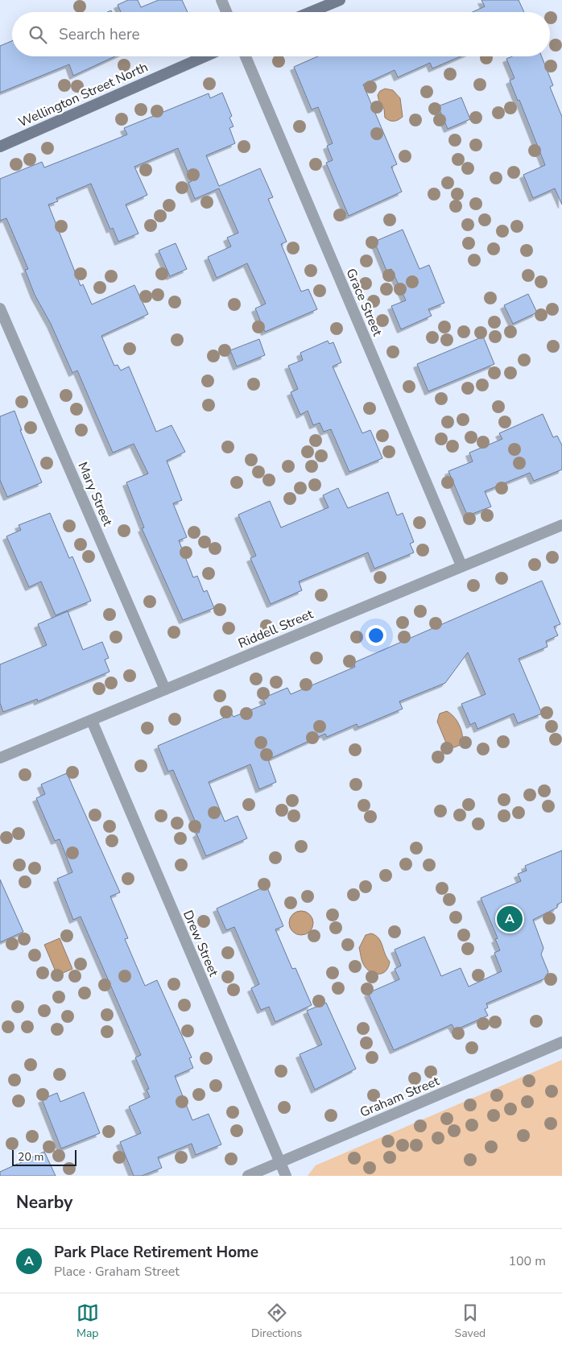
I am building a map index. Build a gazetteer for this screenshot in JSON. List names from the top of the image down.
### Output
{
  "streets": {
    "main road": ["Wellington Street North"],
    "street": [
      "Grace Street",
      "Mary Street",
      "Riddell Street",
      "Drew Street",
      "Graham Street"
    ]
  },
  "crossings": [
    ["Grace Street", "Riddell Street"],
    ["Mary Street", "Riddell Street"],
    ["Riddell Street", "Drew Street"],
    ["Drew Street", "Graham Street"]
  ],
  "scale_bar": "20 m",
  "page": {
    "search": "Search here",
    "pins": "A",
    "scale": "20 m",
    "heading": "Nearby",
    "list": [
      {
        "mark": "A",
        "name": "Park Place Retirement Home",
        "note": "Place · Graham Street",
        "value": "100 m"
      }
    ],
    "nav": ["Map", "Directions", "Saved"]
  }
}
